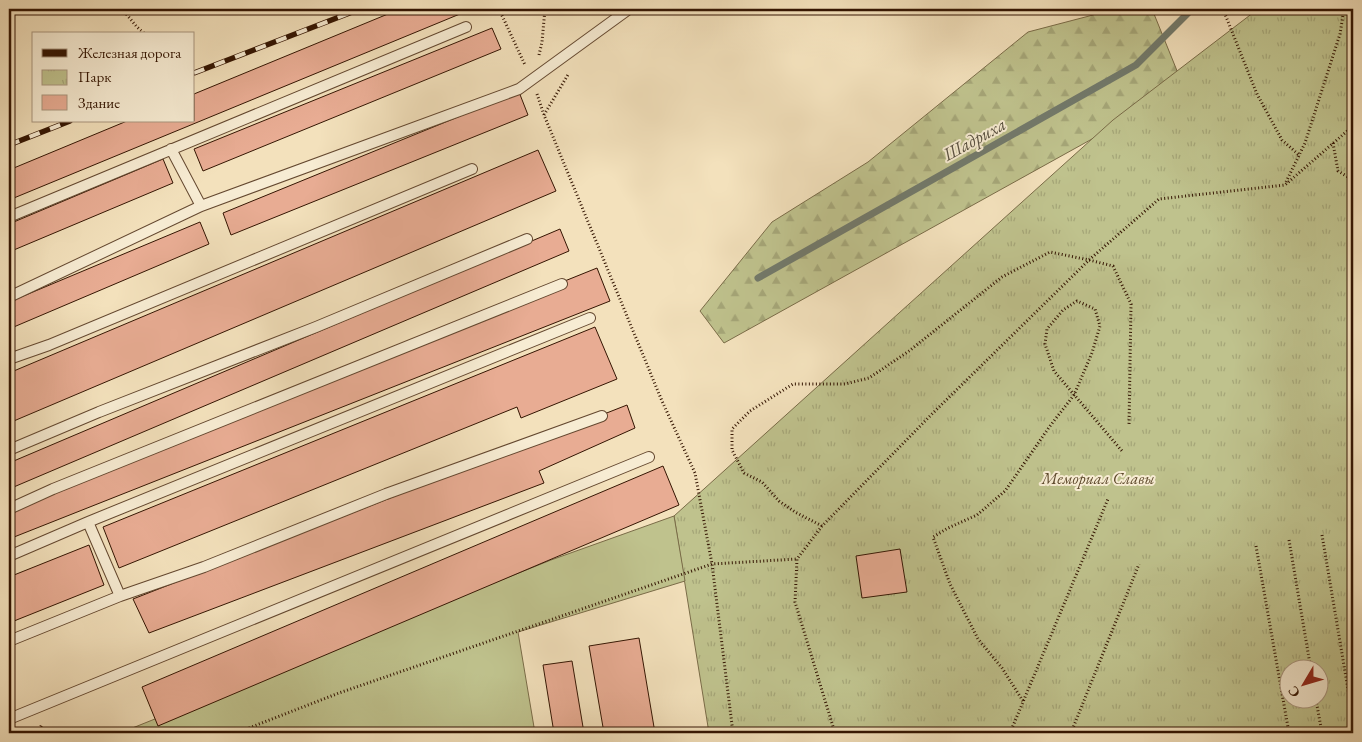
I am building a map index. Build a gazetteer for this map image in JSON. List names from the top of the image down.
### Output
{
  "water": ["Шадриха"],
  "parks": ["Мемориал Славы"],
  "legend": ["Железная дорога", "Парк", "Здание"],
  "north": "bottom left"
}
